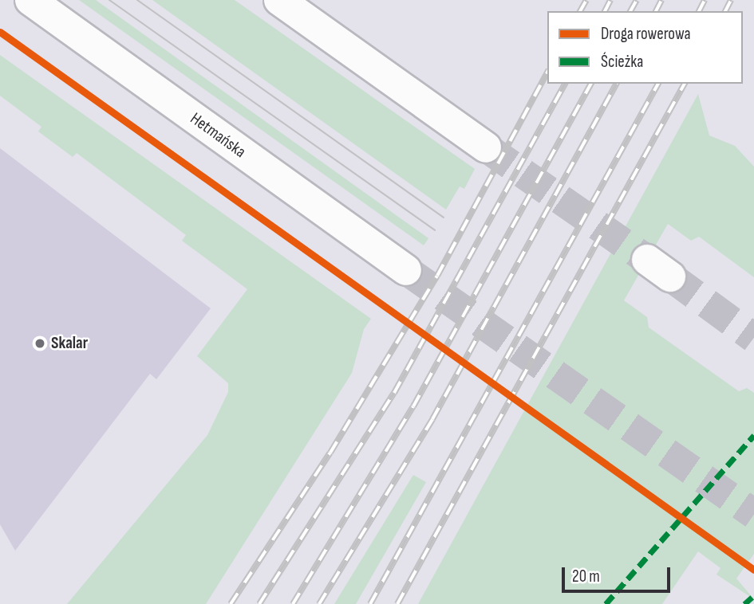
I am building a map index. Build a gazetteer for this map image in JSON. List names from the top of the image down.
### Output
{
  "streets": {
    "main road": ["Hetmańska"]
  },
  "places": ["Skalar"],
  "legend": ["Droga rowerowa", "Ścieżka"],
  "scale_bar": "20 m"
}
